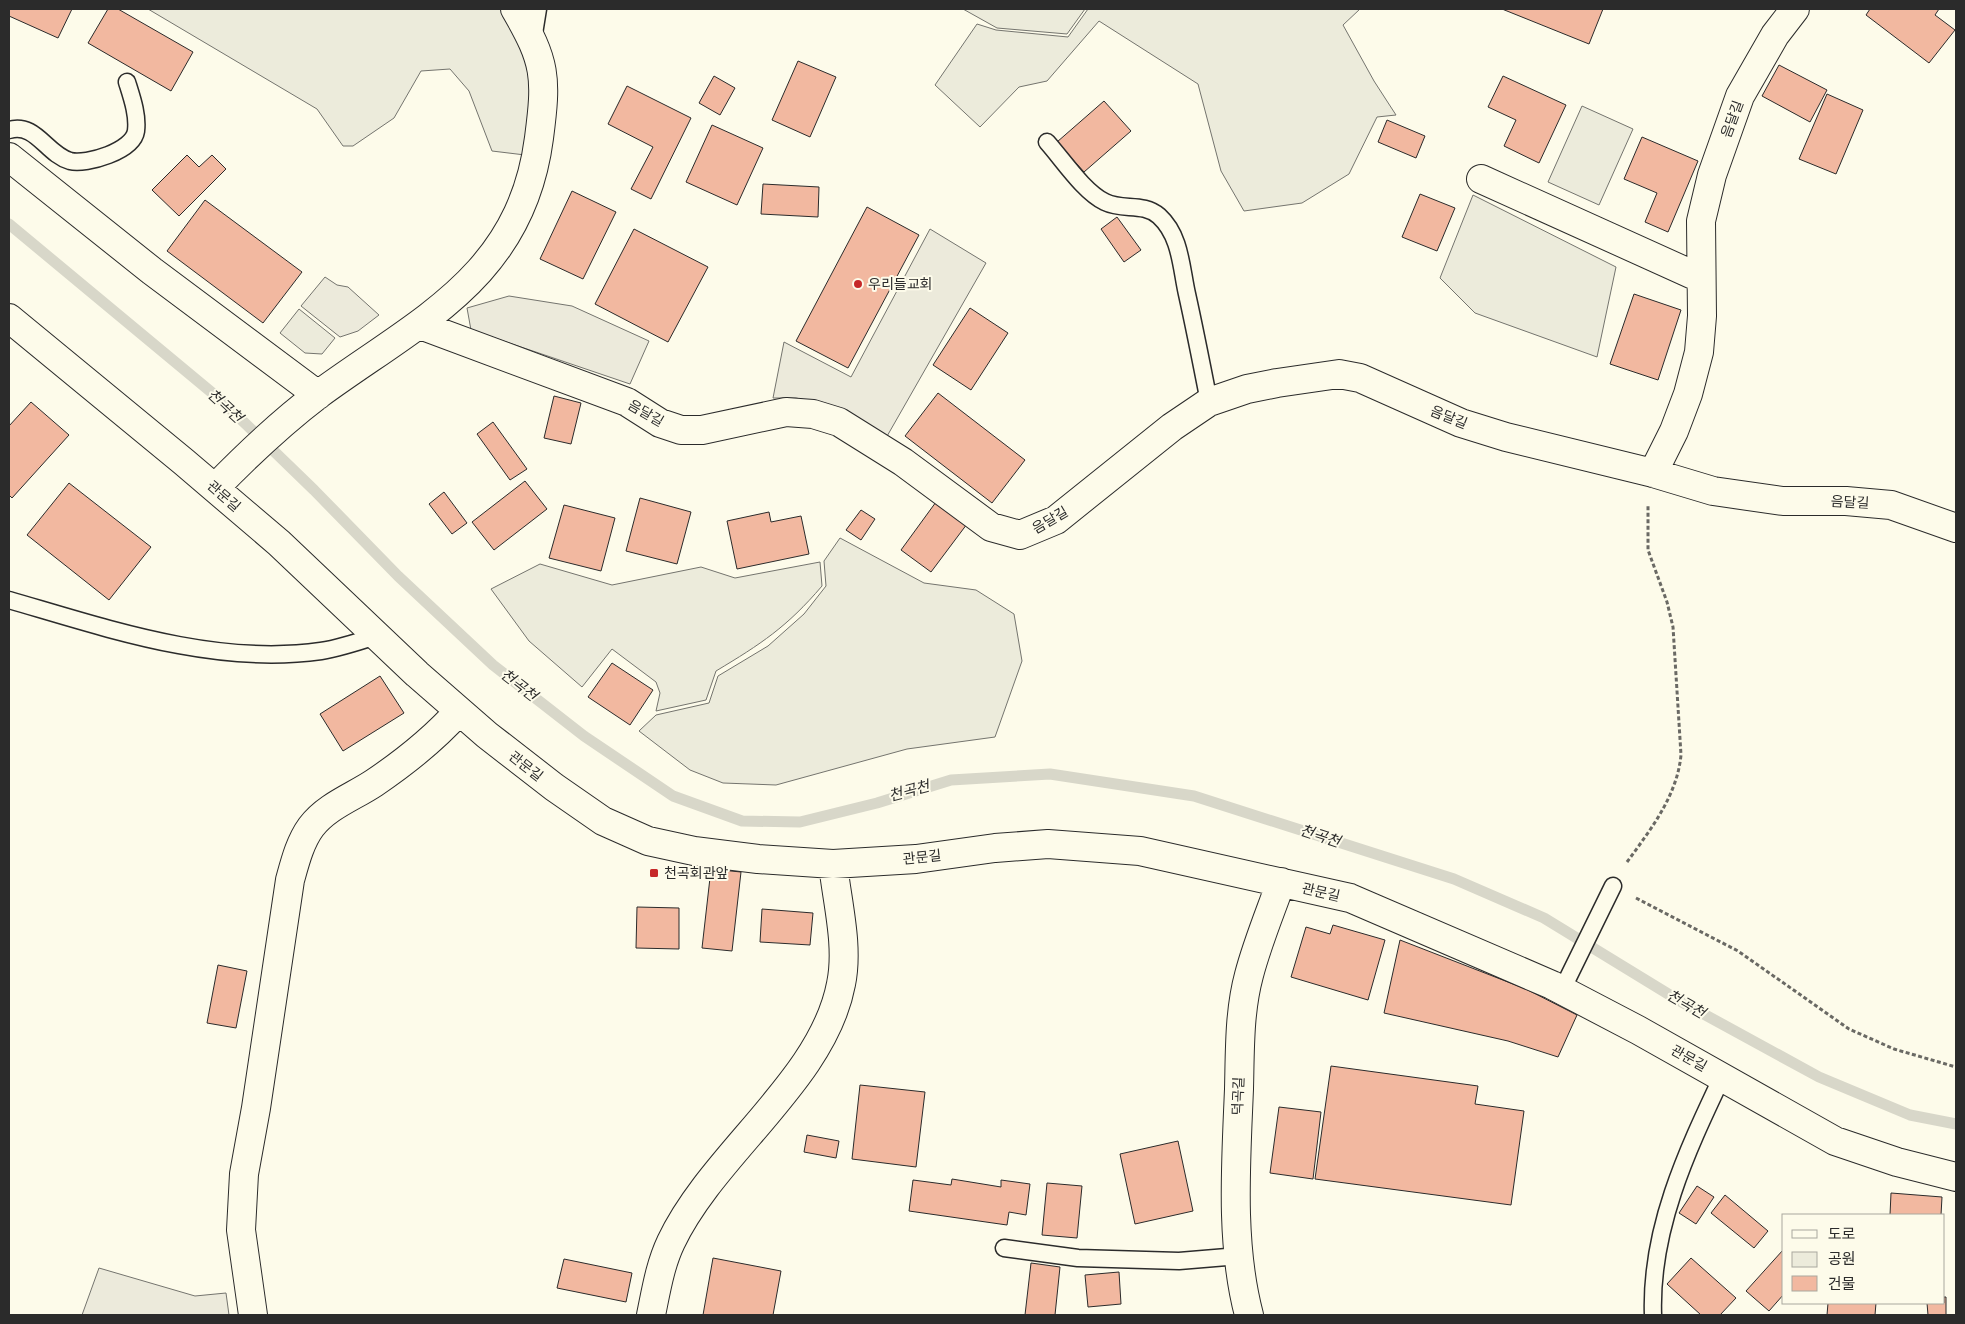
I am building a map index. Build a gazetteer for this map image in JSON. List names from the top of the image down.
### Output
{
  "streets": {
    "street": ["음달길", "관문길", "덕곡길"]
  },
  "crossings": [
    ["관문길", "덕곡길"]
  ],
  "water": ["천곡천"],
  "places": {
    "other": ["우리들교회"],
    "transit": ["천곡회관앞"]
  },
  "legend": ["도로", "공원", "건물"]
}
